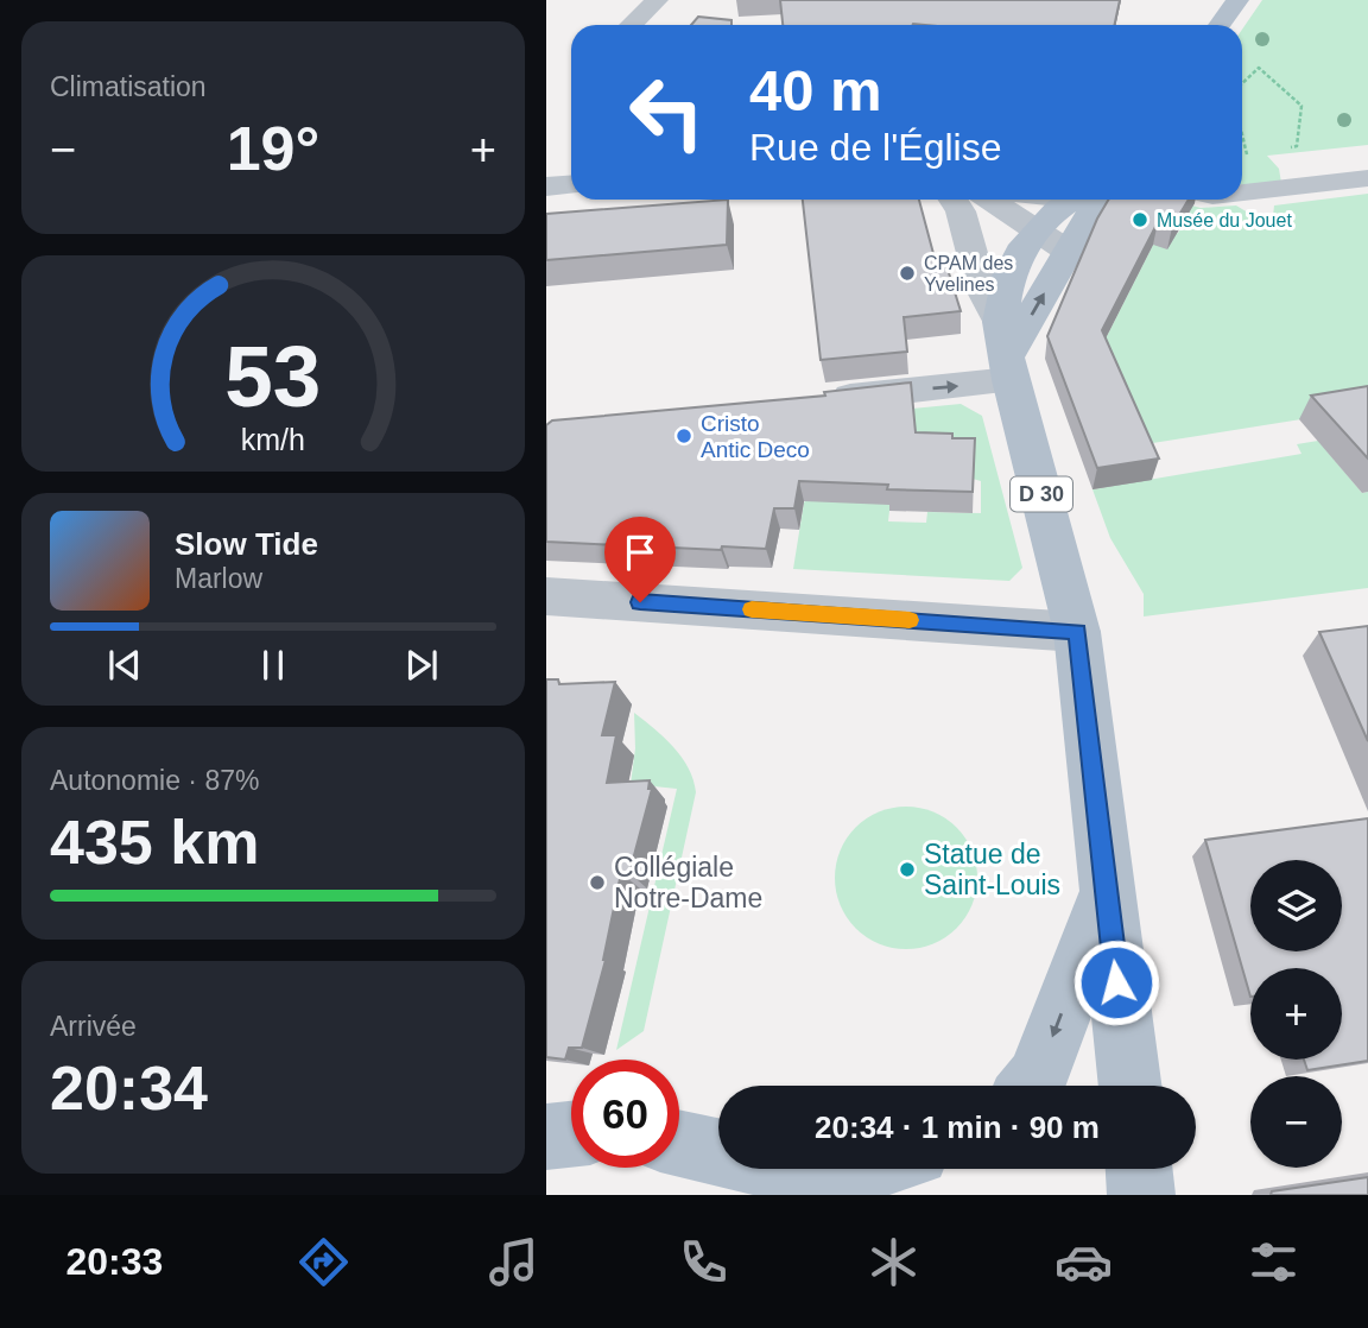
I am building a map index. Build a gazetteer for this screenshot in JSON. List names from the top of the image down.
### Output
{
  "streets": {
    "main road": ["D 30"]
  },
  "places": [
    "Musée du Jouet",
    "CPAM des Yvelines",
    "Cristo Antic Deco",
    "Statue de Saint-Louis",
    "Collégiale Notre-Dame"
  ],
  "page": {
    "tile": [
      "Climatisation",
      ["Autonomie · 87%", "435 km"],
      ["Arrivée", "20:34"]
    ],
    "turn": ["40 m", "Rue de l'Église"],
    "heat": ["−", "19°", "+"],
    "song": ["Slow Tide", "Marlow"],
    "map_buttons": ["+", "−"],
    "limit": "60",
    "trip": "20:34 · 1 min · 90 m",
    "tabs": "20:33",
    "gauge": ["53", "km/h"]
  }
}
